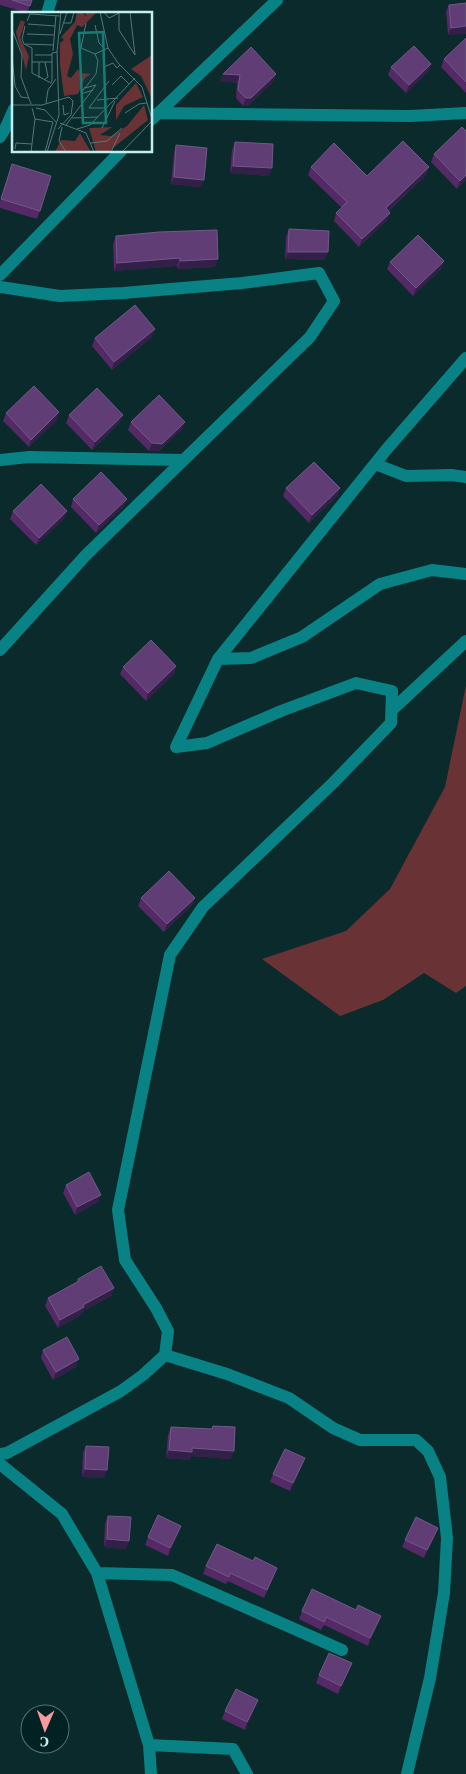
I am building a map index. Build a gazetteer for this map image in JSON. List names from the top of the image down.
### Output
{
  "north": "bottom"
}
